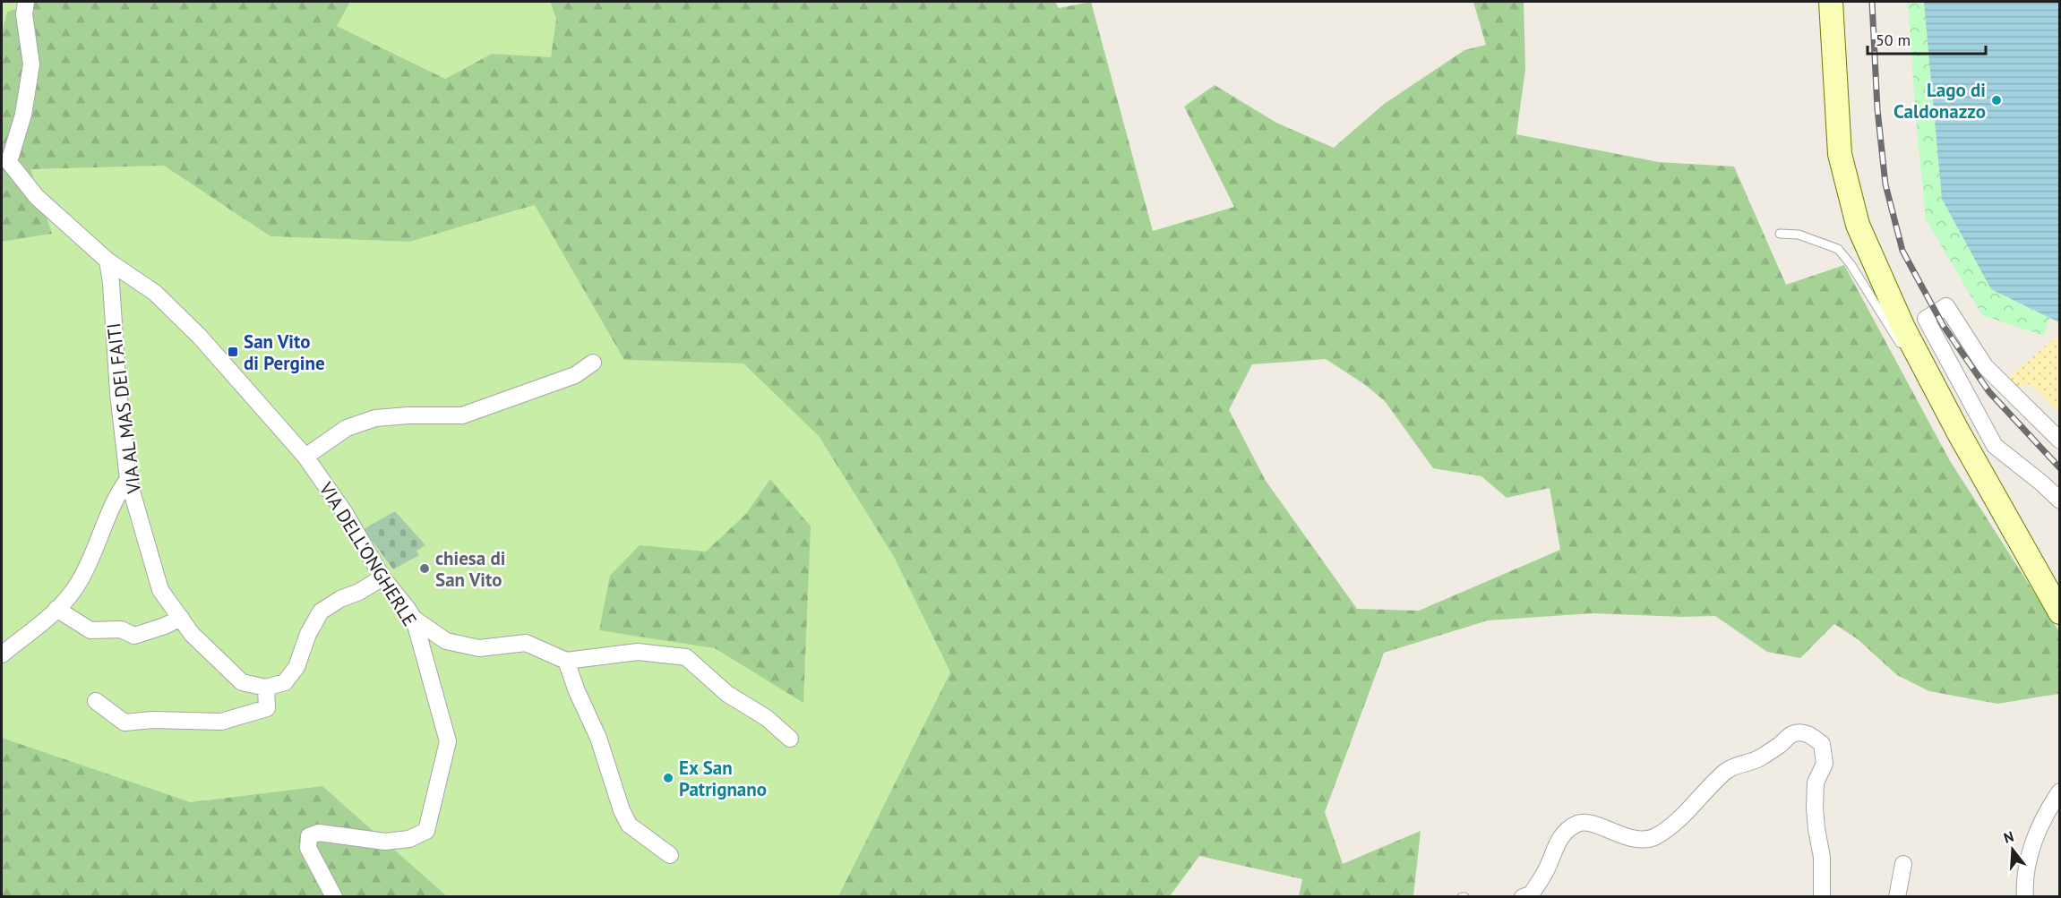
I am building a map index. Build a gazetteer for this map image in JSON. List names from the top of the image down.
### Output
{
  "streets": {
    "street": ["VIA AL MAS DEI FAITI", "VIA DELL'ONGHERLE"]
  },
  "crossings": [
    ["VIA AL MAS DEI FAITI", "VIA DELL'ONGHERLE"]
  ],
  "places": {
    "other": ["Lago di Caldonazzo", "chiesa di San Vito", "Ex San Patrignano"],
    "transit": ["San Vito di Pergine"]
  },
  "scale_bar": "50 m",
  "north": "top"
}
